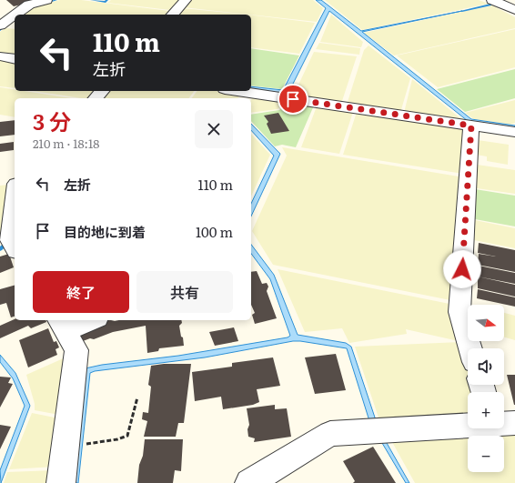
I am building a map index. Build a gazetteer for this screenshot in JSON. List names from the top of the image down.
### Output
{
  "north": "right",
  "page": {
    "turn": ["110 m", "左折"],
    "heading": ["3 分", "210 m · 18:18"],
    "list": [
      {
        "name": "左折",
        "value": "110 m"
      },
      {
        "name": "目的地に到着",
        "value": "100 m"
      }
    ],
    "buttons": ["終了", "共有"],
    "map_buttons": ["+", "−"]
  }
}
